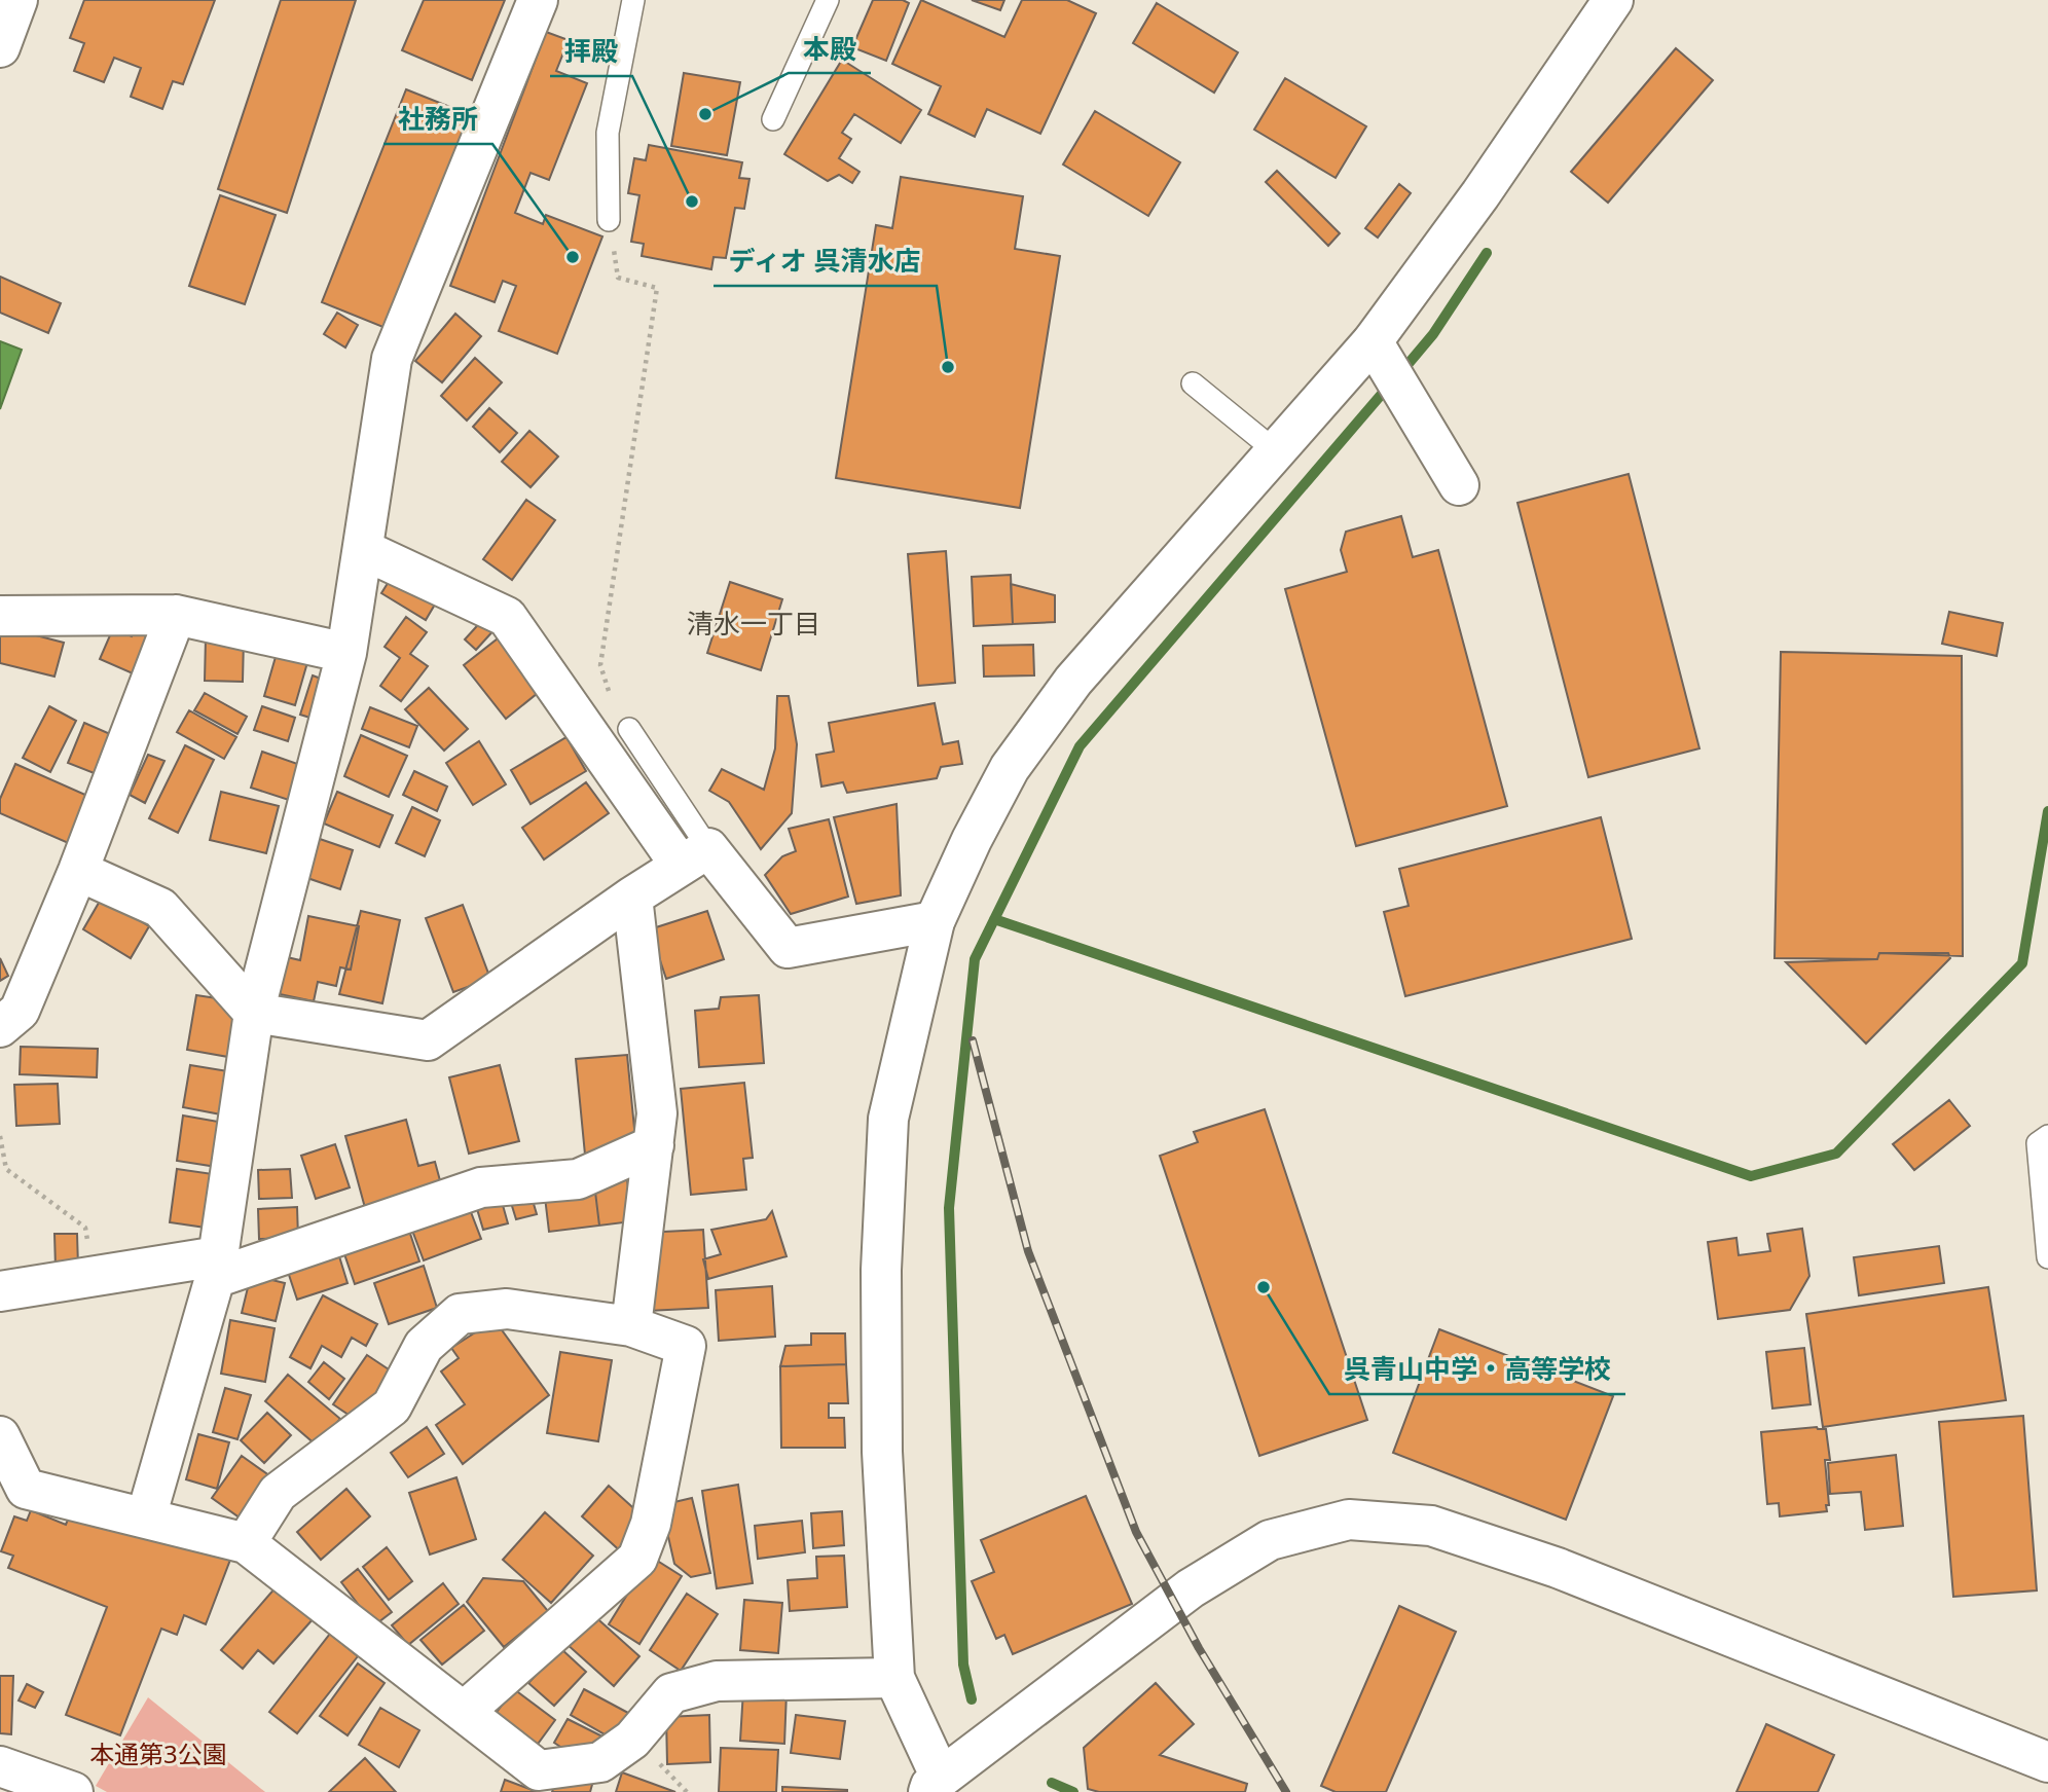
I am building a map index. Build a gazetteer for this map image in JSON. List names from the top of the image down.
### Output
{
  "districts": ["清水一丁目"],
  "parks": ["本通第3公園"],
  "places": [
    "本殿",
    "拝殿",
    "社務所",
    "ディオ 呉清水店",
    "呉青山中学・高等学校"
  ]
}
